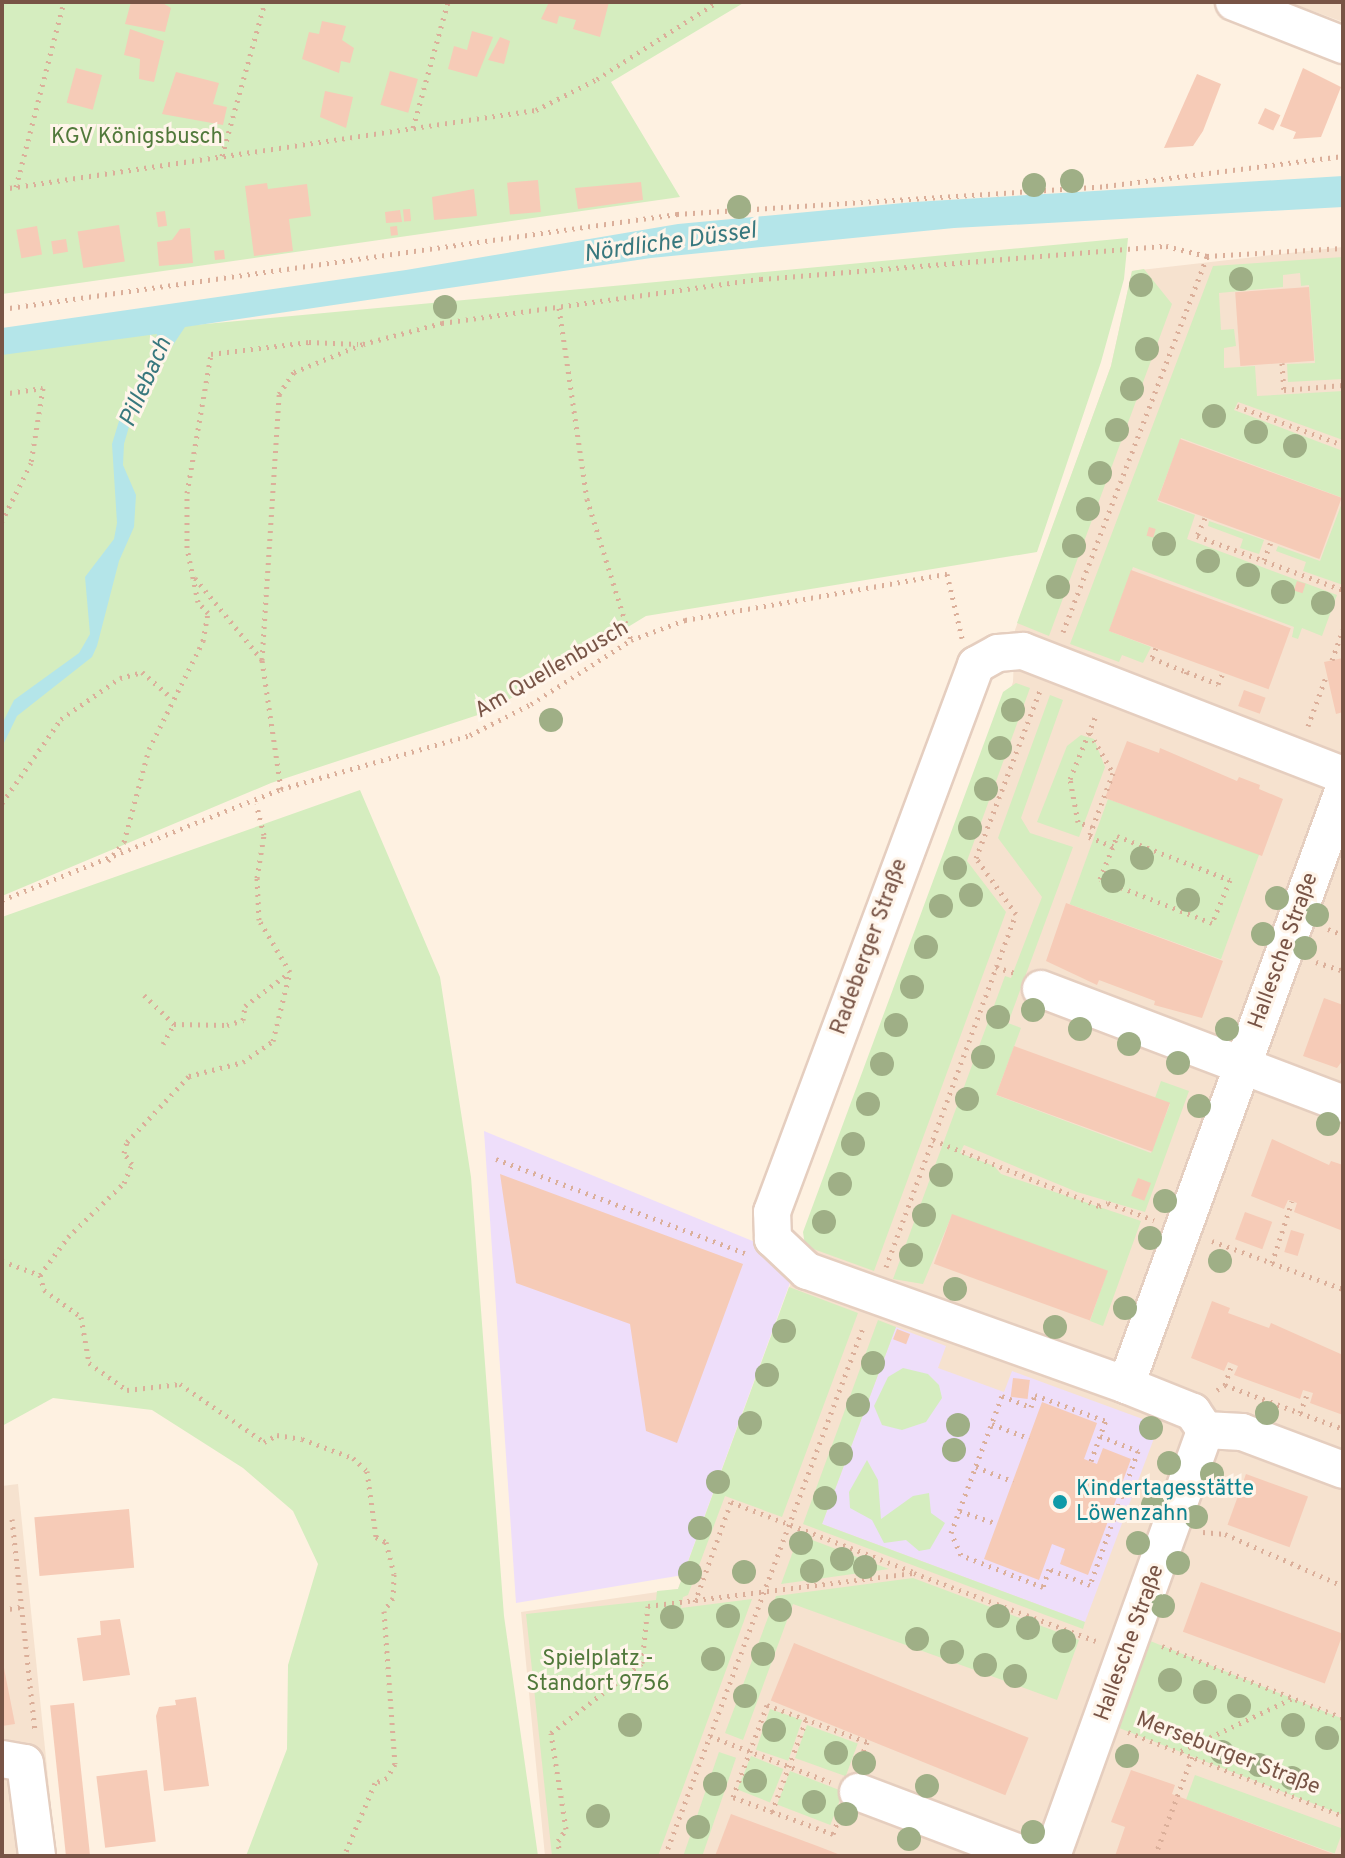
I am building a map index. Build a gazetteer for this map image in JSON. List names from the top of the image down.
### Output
{
  "streets": {
    "street": ["Radeberger Straße", "Hallesche Straße"],
    "path": ["Am Quellenbusch", "Merseburger Straße"]
  },
  "crossings": [
    ["Am Quellenbusch", "Radeberger Straße"],
    ["Radeberger Straße", "Hallesche Straße"],
    ["Hallesche Straße", "Merseburger Straße"]
  ],
  "water": ["Nördliche Düssel", "Pillebach"],
  "parks": ["KGV Königsbusch", "Spielplatz - Standort 9756"],
  "places": ["Kindertagesstätte Löwenzahn"]
}
